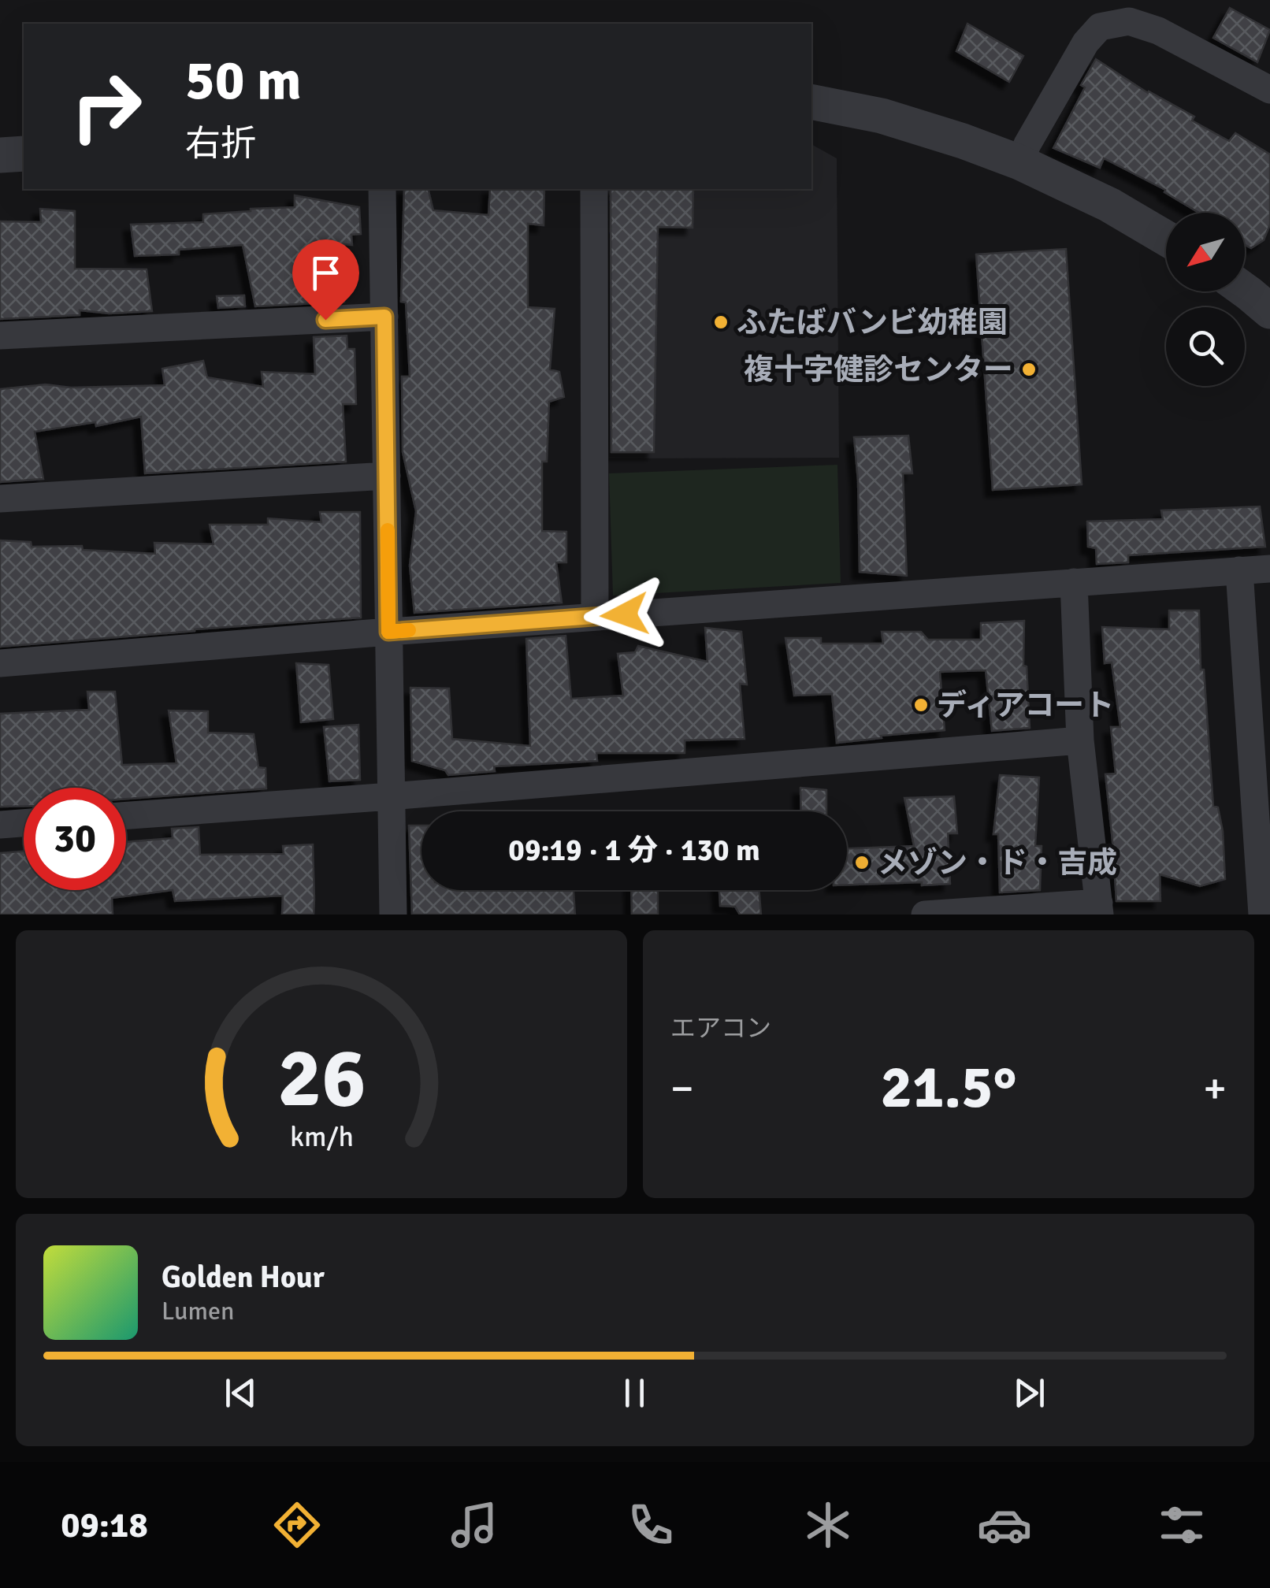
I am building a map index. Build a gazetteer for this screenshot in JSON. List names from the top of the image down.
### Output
{
  "places": [
    "ふたばバンビ幼稚園",
    "複十字健診センター",
    "ディアコート",
    "メゾン・ド・吉成"
  ],
  "north": "bottom left",
  "page": {
    "turn": ["50 m", "右折"],
    "limit": "30",
    "trip": "09:19 · 1 分 · 130 m",
    "tile": "エアコン",
    "heat": ["−", "21.5°", "+"],
    "song": ["Golden Hour", "Lumen"],
    "tabs": "09:18",
    "gauge": ["26", "km/h"]
  }
}
